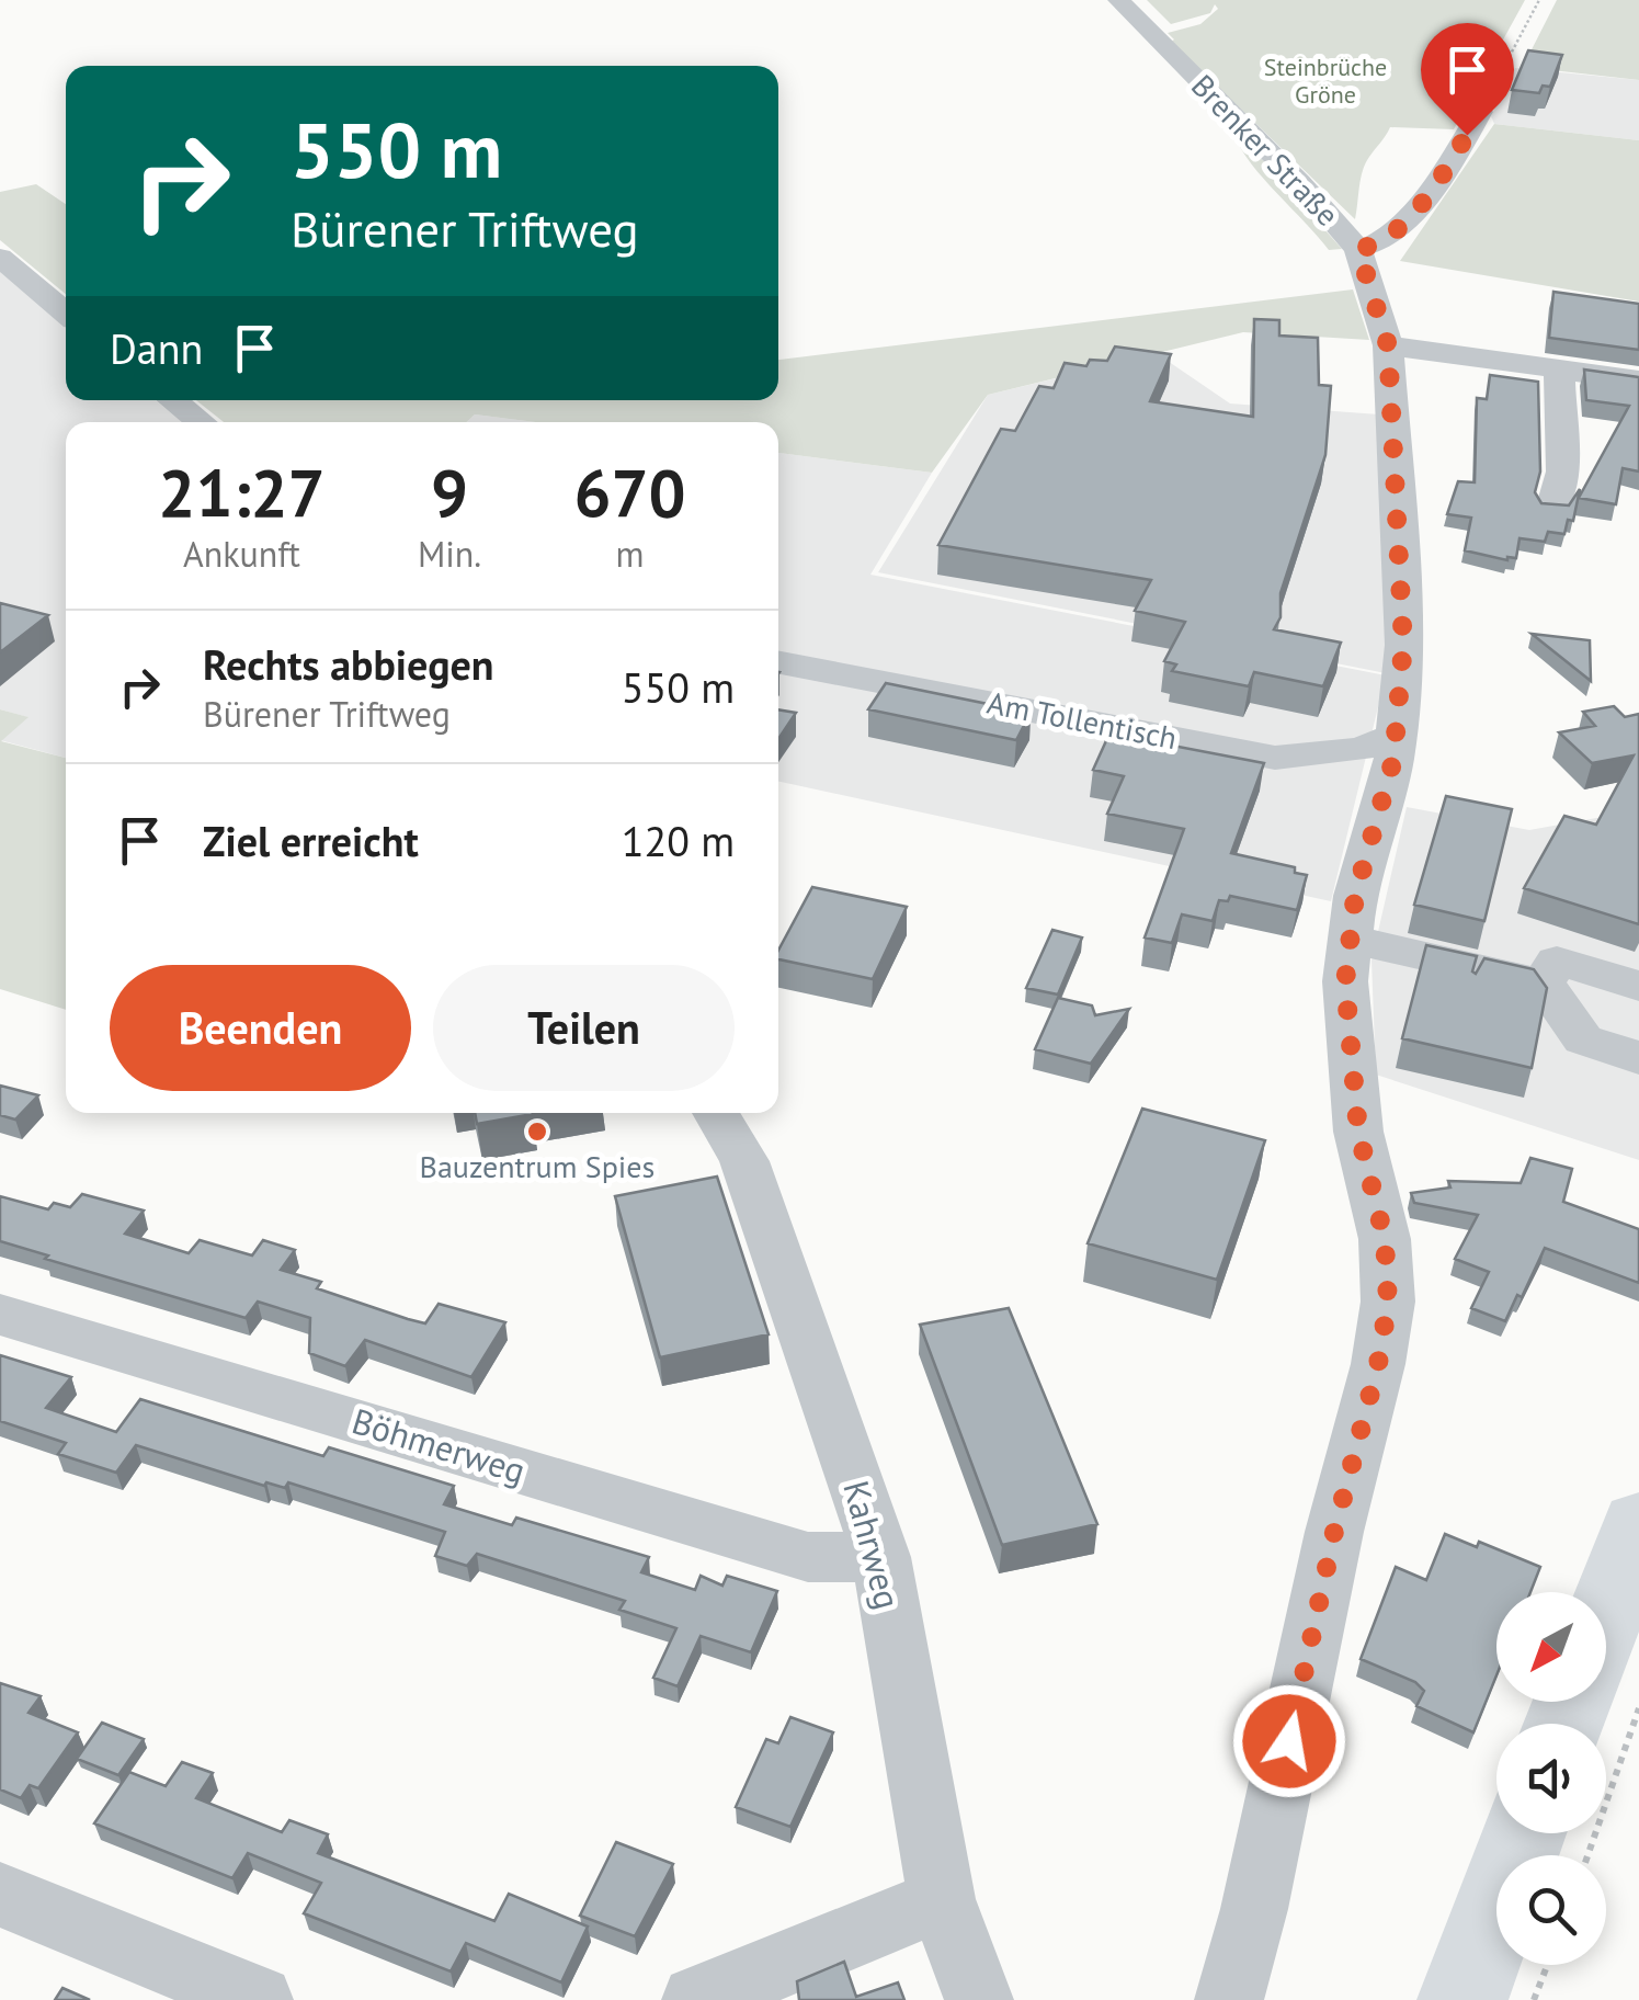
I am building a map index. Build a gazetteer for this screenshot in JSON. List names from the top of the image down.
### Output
{
  "streets": {
    "street": [
      "Brenker Straße",
      "Am Tollentisch",
      "Böhmerweg",
      "Kahrweg"
    ]
  },
  "crossings": [
    ["Brenker Straße", "Am Tollentisch"],
    ["Böhmerweg", "Kahrweg"]
  ],
  "parks": ["Steinbrüche Gröne"],
  "places": ["Bauzentrum Spies"],
  "north": "bottom left",
  "page": {
    "turn": ["550 m", "Bürener Triftweg"],
    "then": "Dann",
    "eta": [
      "21:27",
      "Ankunft",
      "9",
      "Min.",
      "670",
      "m"
    ],
    "list": [
      {
        "name": "Rechts abbiegen",
        "note": "Bürener Triftweg",
        "value": "550 m"
      },
      {
        "name": "Ziel erreicht",
        "value": "120 m"
      }
    ],
    "buttons": ["Beenden", "Teilen"]
  }
}
